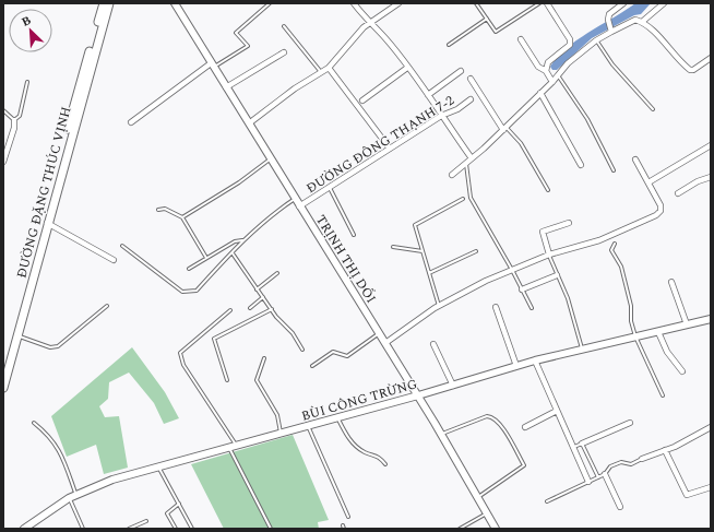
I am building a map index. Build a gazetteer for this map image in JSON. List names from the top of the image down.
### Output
{
  "streets": {
    "main road": ["ĐƯỜNG ĐẶNG THÚC VỊNH"],
    "street": ["ĐƯỜNG ĐÔNG THẠNH 7-2", "TRỊNH THỊ DỐI", "BÙI CÔNG TRỪNG"]
  },
  "crossings": [
    ["ĐƯỜNG ĐÔNG THẠNH 7-2", "TRỊNH THỊ DỐI"],
    ["TRỊNH THỊ DỐI", "BÙI CÔNG TRỪNG"]
  ],
  "north": "top left"
}
